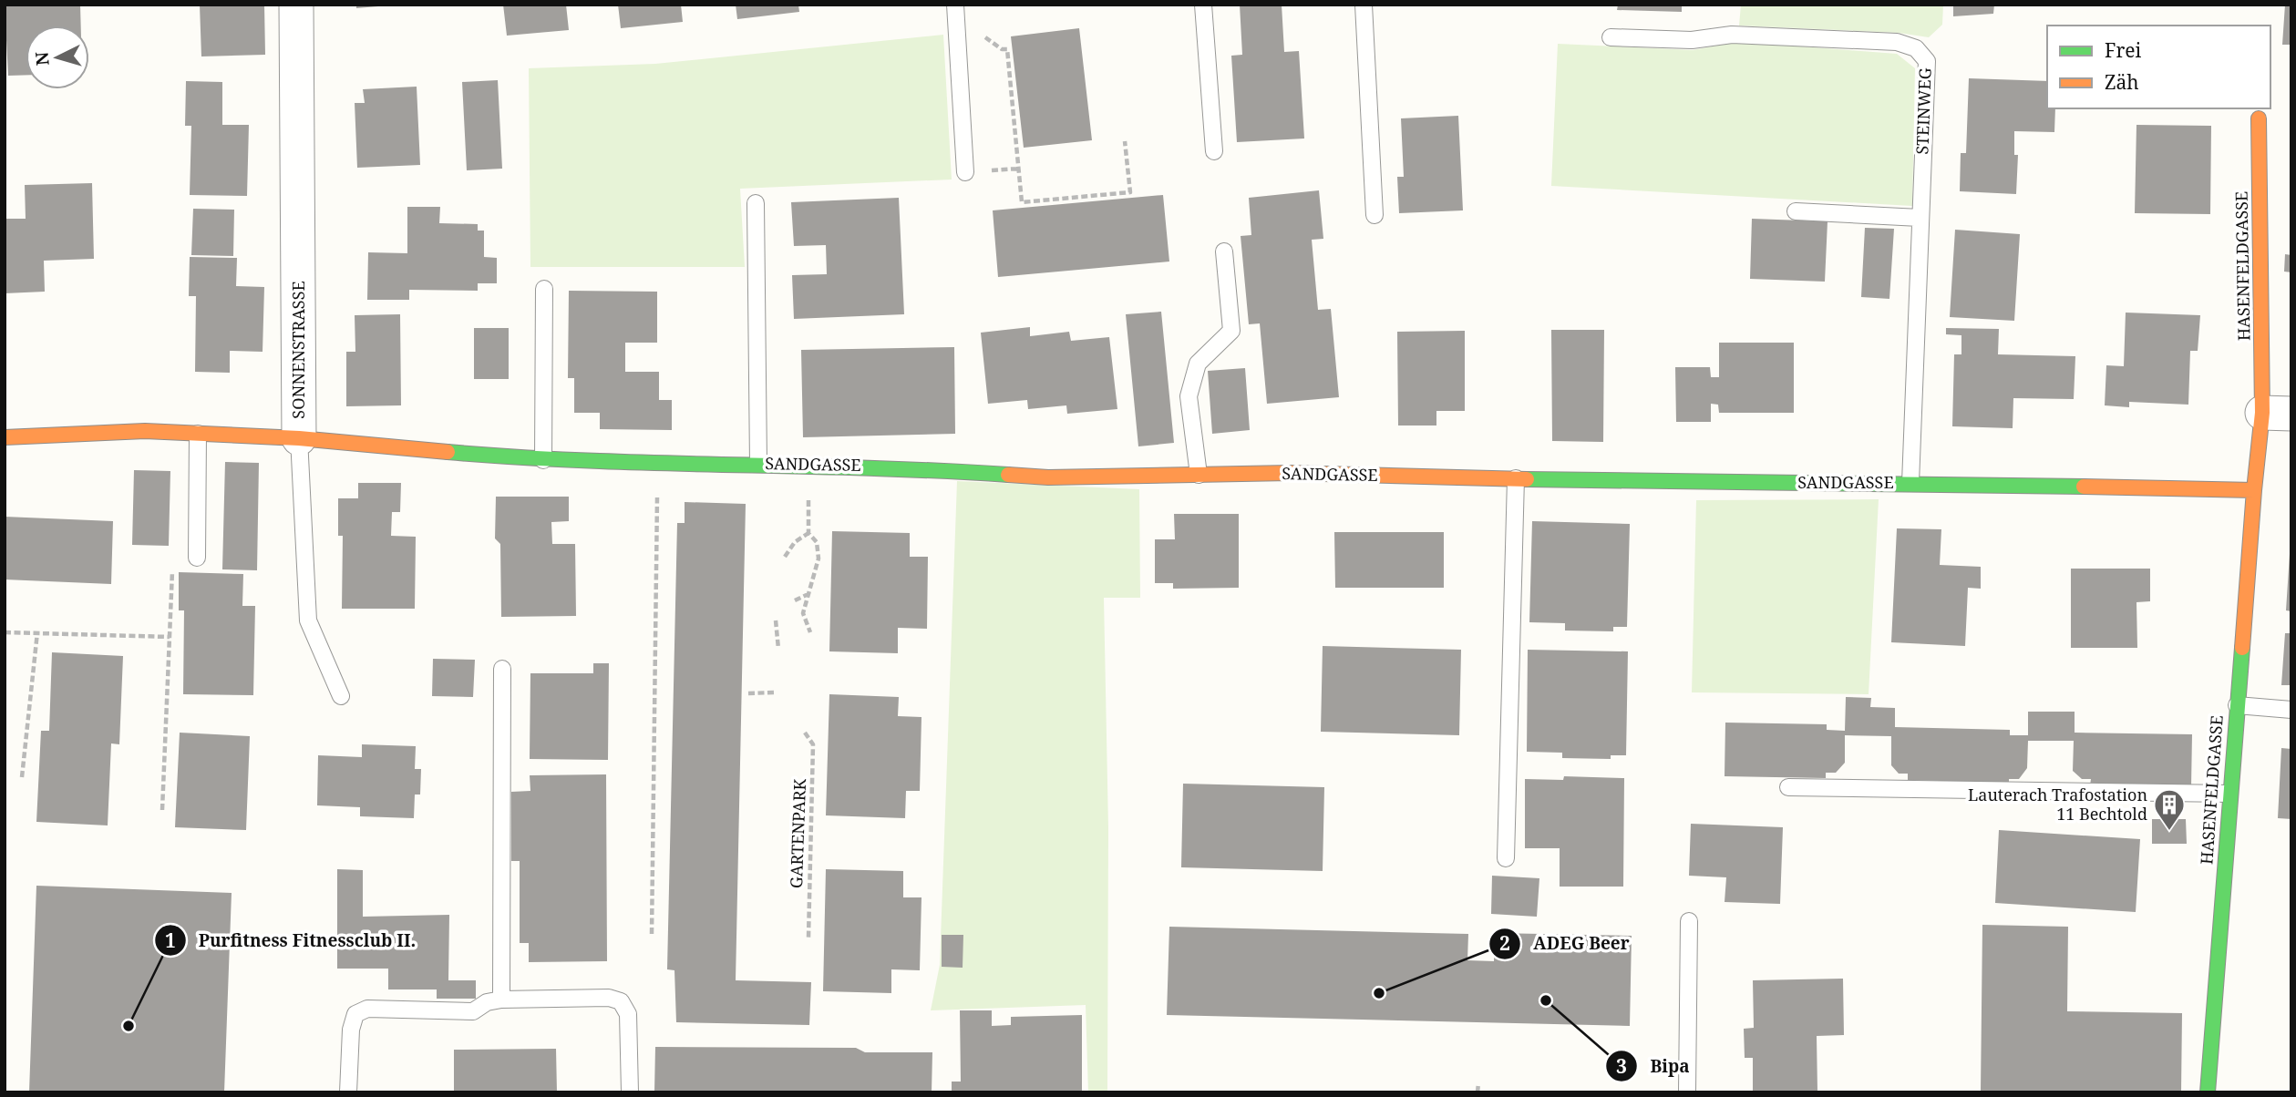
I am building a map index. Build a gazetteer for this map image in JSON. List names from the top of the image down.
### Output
{
  "streets": {
    "street": ["HASENFELDGASSE", "SONNENSTRASSE", "SANDGASSE"],
    "lane": ["STEINWEG"],
    "path": ["GARTENPARK"]
  },
  "crossings": [
    ["STEINWEG", "SANDGASSE"],
    ["HASENFELDGASSE", "SANDGASSE"],
    ["SONNENSTRASSE", "SANDGASSE"]
  ],
  "places": {
    "building": ["Lauterach Trafostation 11 Bechtold"],
    "other": ["ADEG Beer", "Bipa", "Purfitness Fitnessclub II."]
  },
  "legend": ["Frei", "Zäh"],
  "north": "left"
}
